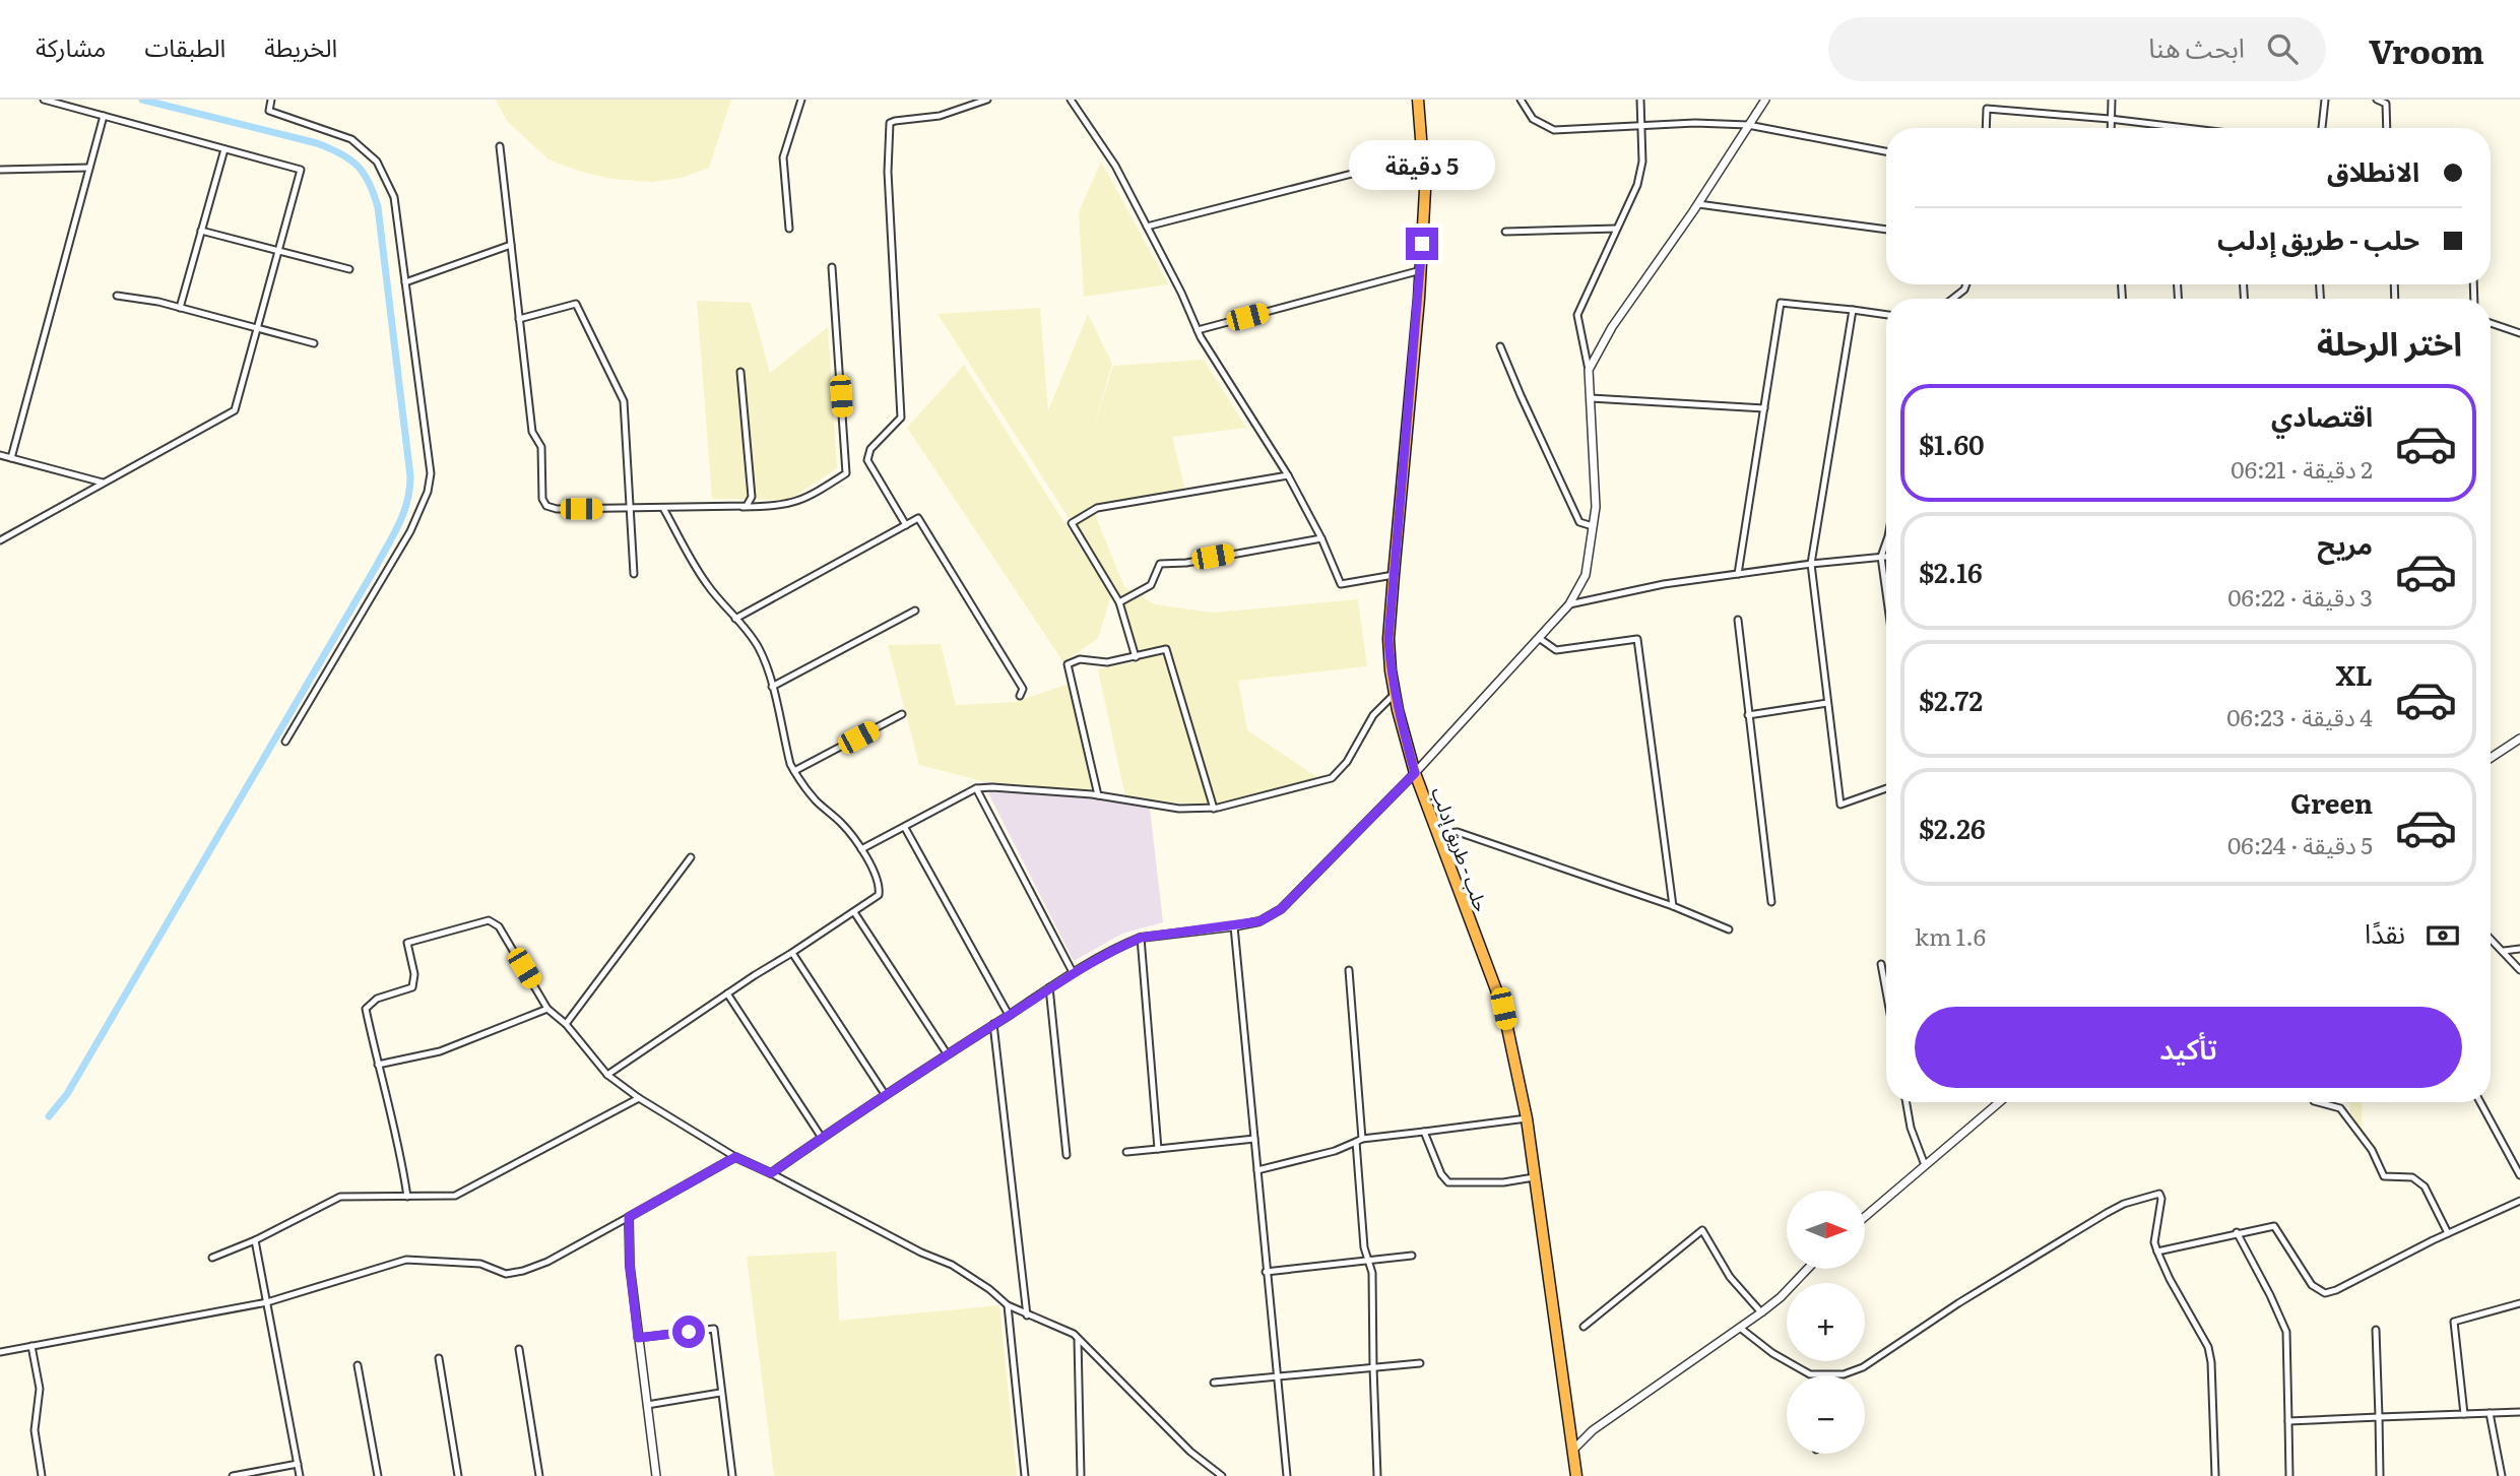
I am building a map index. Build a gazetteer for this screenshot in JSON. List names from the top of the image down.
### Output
{
  "streets": {
    "highway": ["حلب - طريق إدلب"]
  },
  "north": "right",
  "page": {
    "header": "Vroom",
    "search": "ابحث هنا",
    "nav": ["الخريطة", "الطبقات", "مشاركة"],
    "banner": ["الانطلاق", "حلب - طريق إدلب"],
    "bubble": "5 دقيقة",
    "heading": "اختر الرحلة",
    "list": [
      {
        "name": "اقتصادي",
        "note": "2 دقيقة · 06:21",
        "value": "$1.60"
      },
      {
        "name": "مريح",
        "note": "3 دقيقة · 06:22",
        "value": "$2.16"
      },
      {
        "name": "XL",
        "note": "4 دقيقة · 06:23",
        "value": "$2.72"
      },
      {
        "name": "Green",
        "note": "5 دقيقة · 06:24",
        "value": "$2.26"
      }
    ],
    "pay": ["نقدًا", "1.6 km"],
    "buttons": "تأكيد",
    "map_buttons": ["+", "−"]
  }
}
